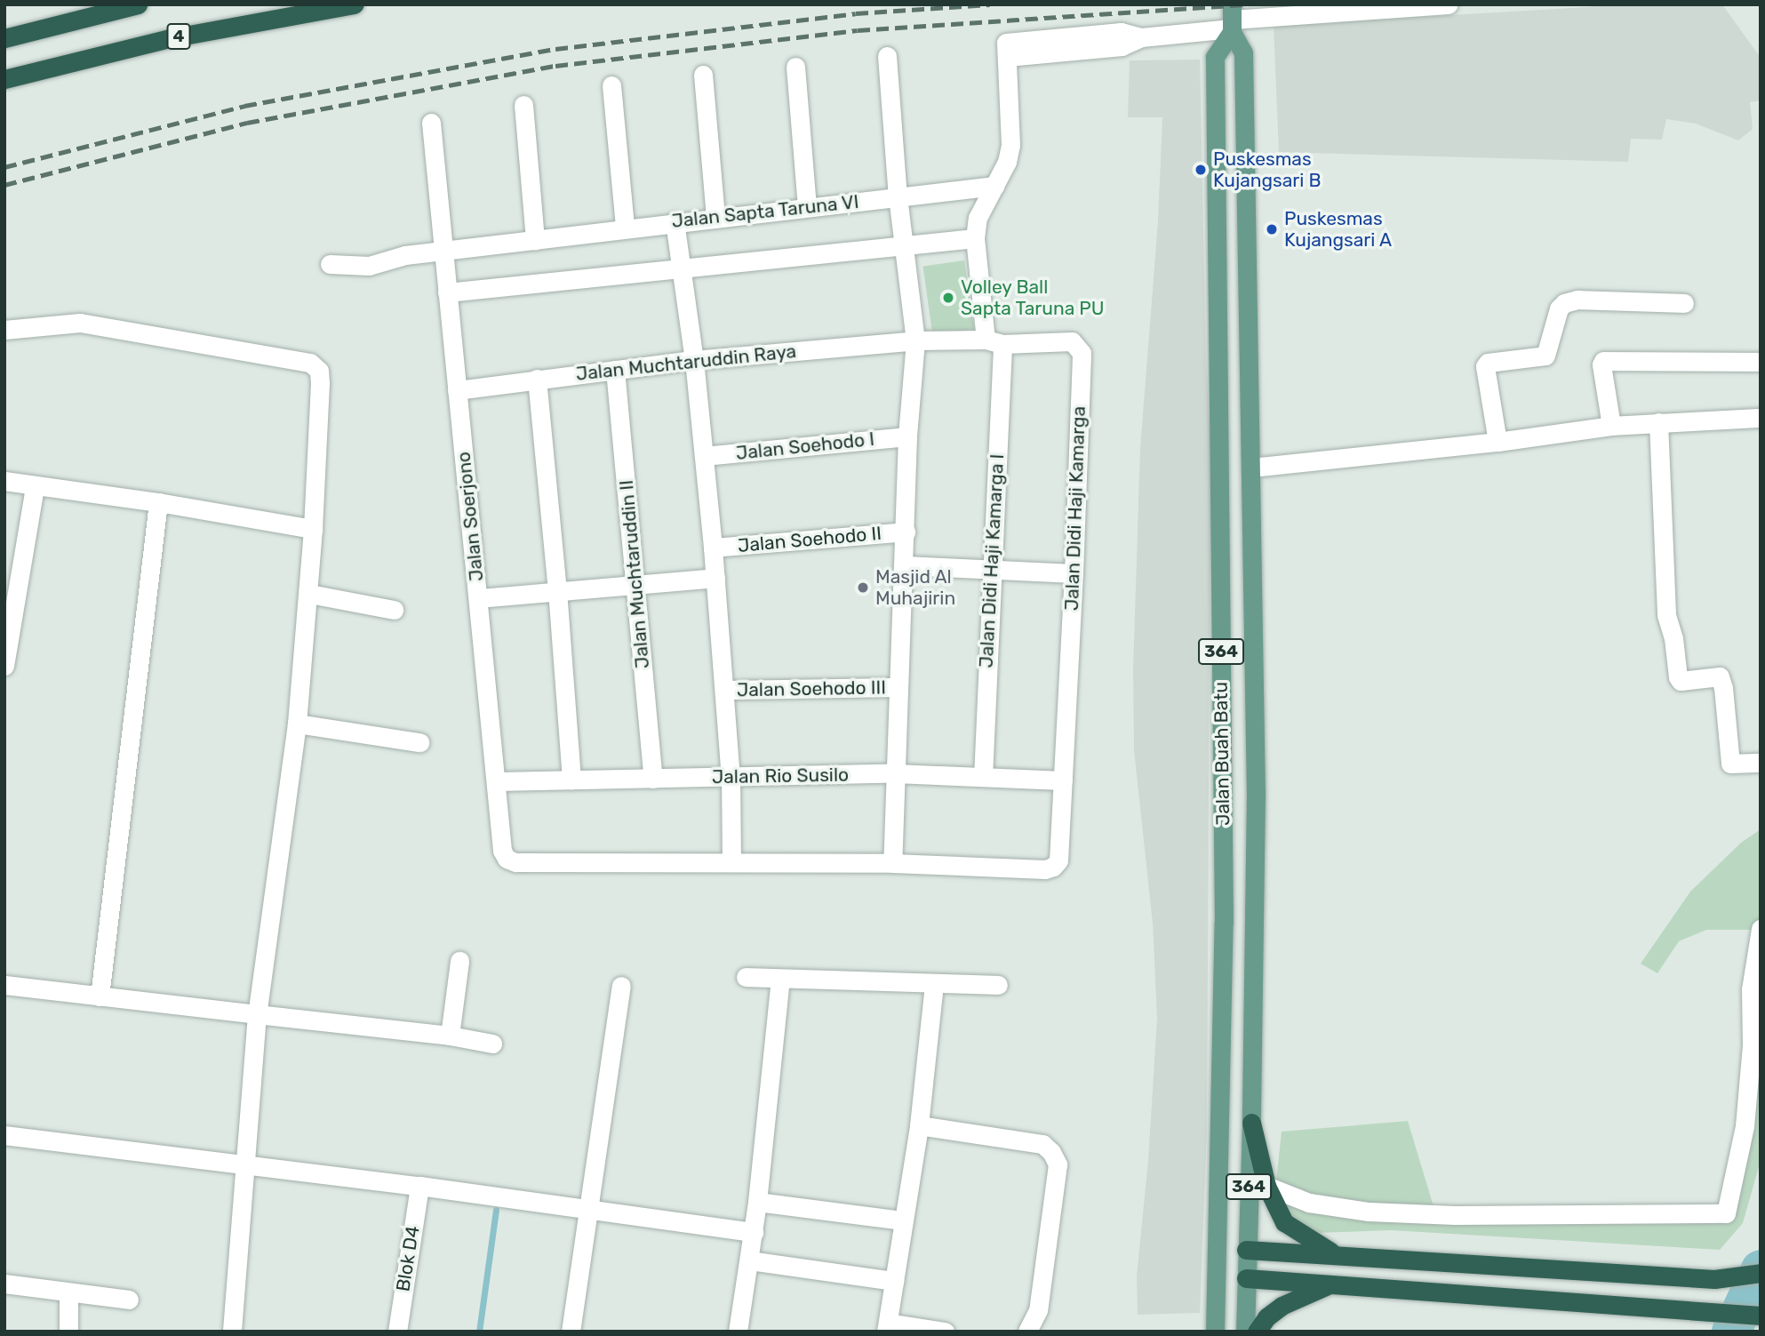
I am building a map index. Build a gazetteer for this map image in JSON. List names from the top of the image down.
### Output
{
  "streets": {
    "highway": ["4"],
    "main road": ["364", "Jalan Buah Batu"],
    "street": [
      "Jalan Sapta Taruna VI",
      "Jalan Muchtaruddin Raya",
      "Jalan Soehodo I",
      "Jalan Didi Haji Kamarga",
      "Jalan Soerjono",
      "Jalan Soehodo II",
      "Jalan Didi Haji Kamarga I",
      "Jalan Muchtaruddin II",
      "Jalan Soehodo III",
      "Jalan Rio Susilo",
      "Blok D4"
    ]
  },
  "crossings": [
    ["Jalan Sapta Taruna VI", "Jalan Soerjono"],
    ["Jalan Muchtaruddin Raya", "Jalan Didi Haji Kamarga"],
    ["Jalan Muchtaruddin Raya", "Jalan Soerjono"],
    ["Jalan Muchtaruddin Raya", "Jalan Didi Haji Kamarga I"],
    ["Jalan Muchtaruddin Raya", "Jalan Muchtaruddin II"],
    ["Jalan Didi Haji Kamarga", "Jalan Soerjono"],
    ["Jalan Didi Haji Kamarga", "Jalan Didi Haji Kamarga I"],
    ["Jalan Didi Haji Kamarga", "Jalan Rio Susilo"],
    ["Jalan Soerjono", "Jalan Rio Susilo"],
    ["Jalan Didi Haji Kamarga I", "Jalan Rio Susilo"],
    ["Jalan Muchtaruddin II", "Jalan Rio Susilo"]
  ],
  "places": [
    "Puskesmas Kujangsari B",
    "Puskesmas Kujangsari A",
    "Volley Ball Sapta Taruna PU",
    "Masjid Al Muhajirin"
  ]
}
